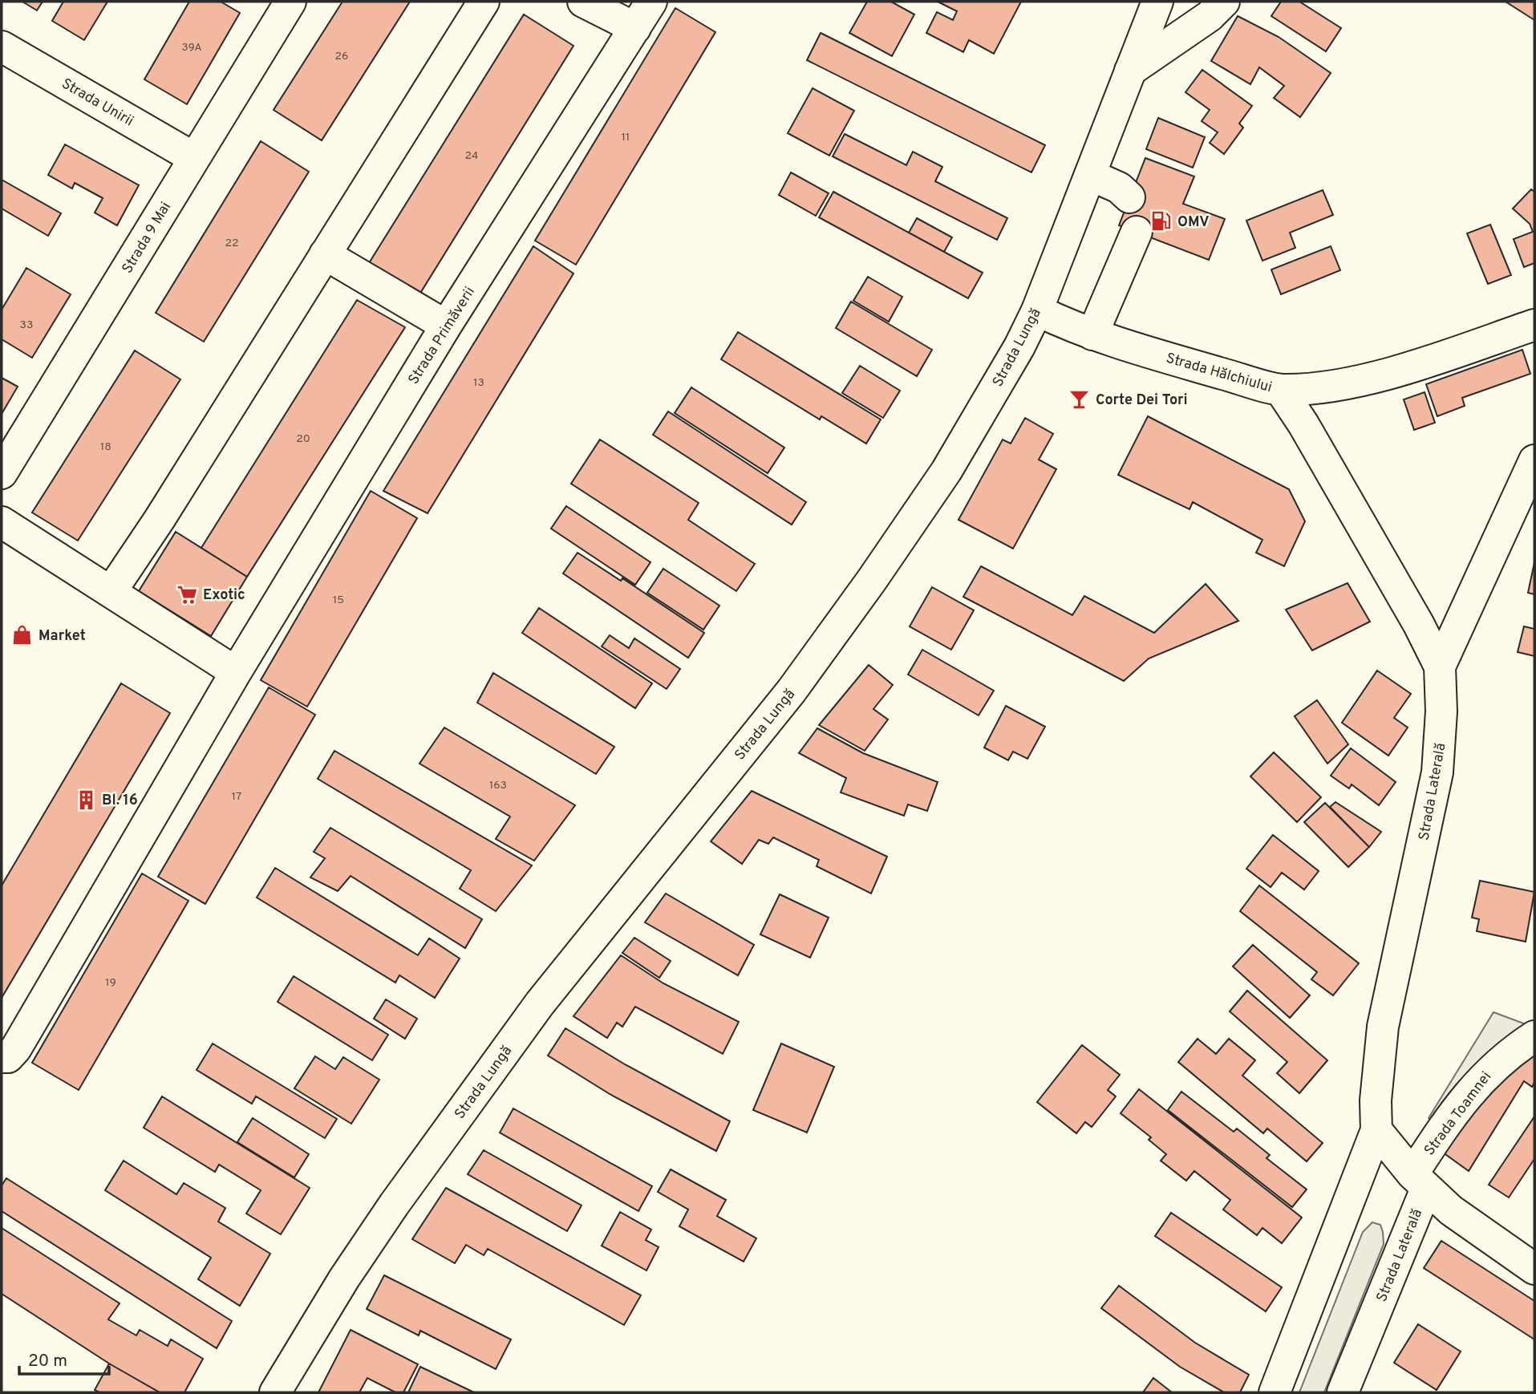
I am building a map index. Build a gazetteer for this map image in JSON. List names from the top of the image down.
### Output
{
  "streets": {
    "main road": [
      "Strada Unirii",
      "Strada 9 Mai",
      "Strada Primăverii",
      "Strada Lungă",
      "Strada Hălchiului",
      "Strada Laterală",
      "Strada Toamnei"
    ]
  },
  "crossings": [
    ["Strada Unirii", "Strada 9 Mai"],
    ["Strada Lungă", "Strada Hălchiului"],
    ["Strada Hălchiului", "Strada Laterală"],
    ["Strada Laterală", "Strada Toamnei"]
  ],
  "places": {
    "fuel station": ["OMV"],
    "bar": ["Corte Dei Tori"],
    "supermarket": ["Exotic"],
    "shop": ["Market"],
    "building": ["Bl. 16"]
  },
  "house_numbers": [
    "39A",
    "26",
    "11",
    "24",
    "22",
    "33",
    "13",
    "20",
    "18",
    "15",
    "163",
    "17",
    "19"
  ],
  "scale_bar": "20 m"
}
